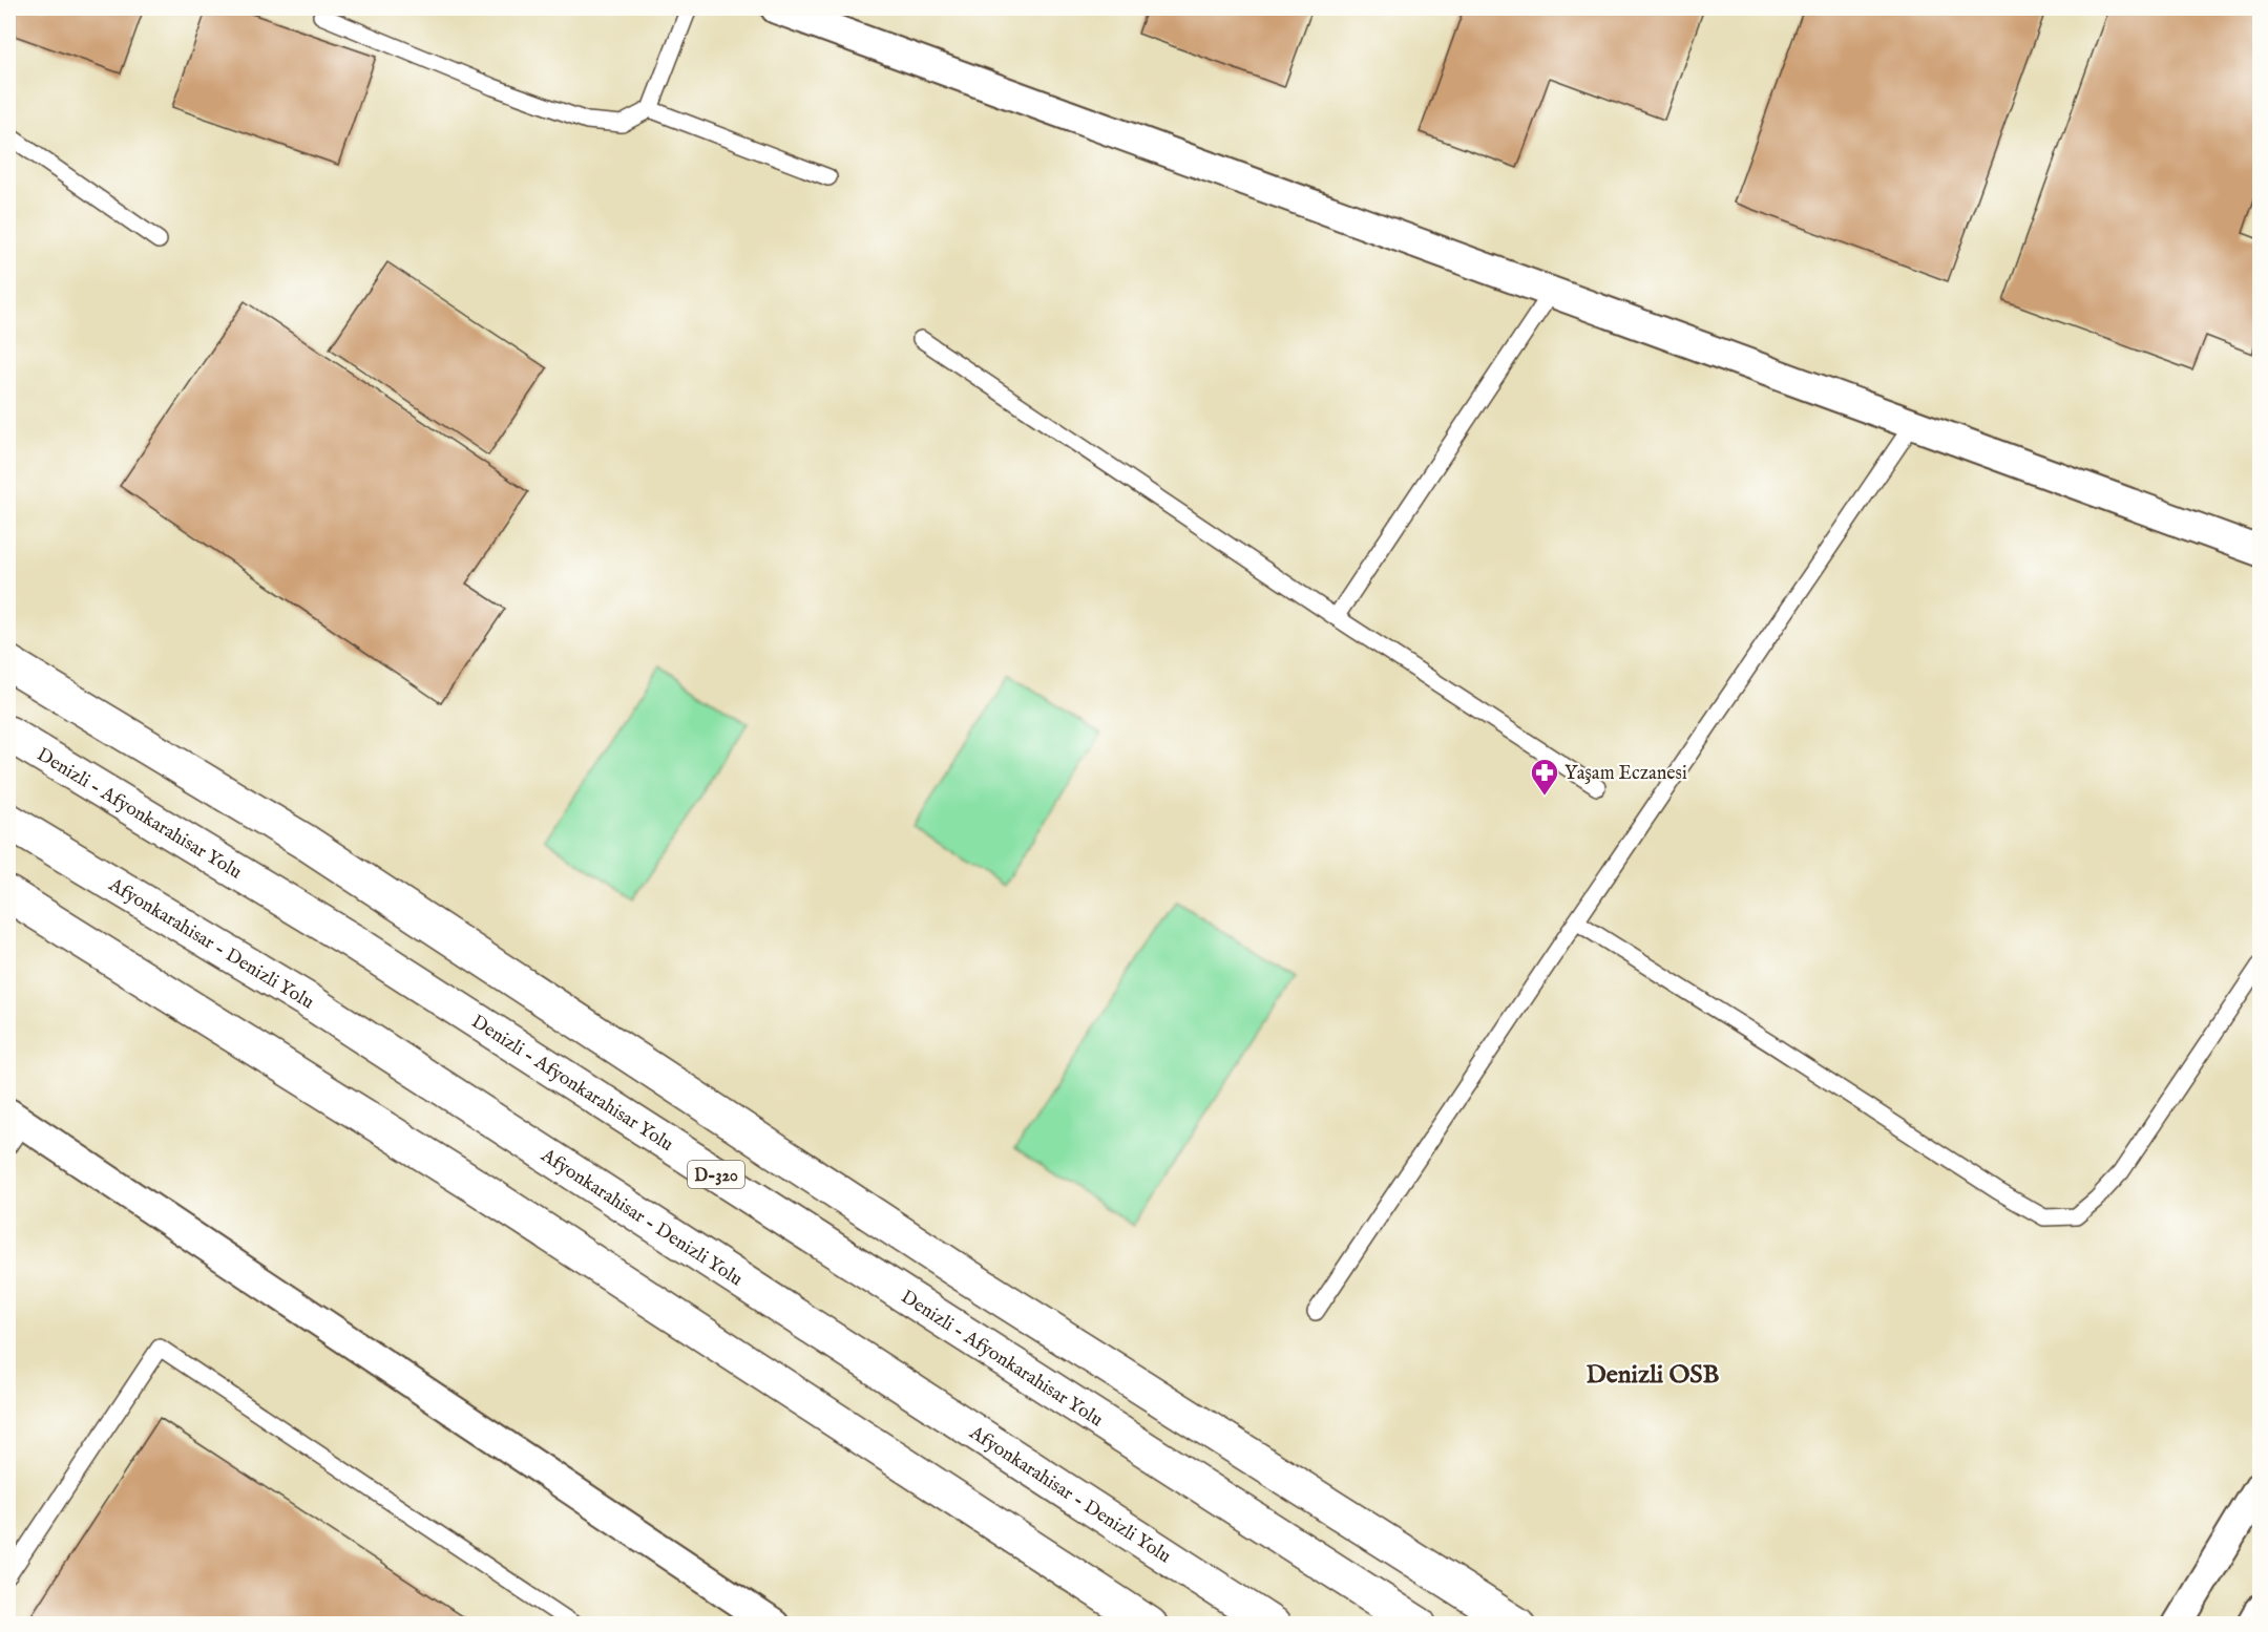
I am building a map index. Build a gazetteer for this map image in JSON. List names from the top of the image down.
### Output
{
  "streets": {
    "highway": ["Denizli - Afyonkarahisar Yolu", "Afyonkarahisar - Denizli Yolu", "D-320"]
  },
  "districts": ["Denizli OSB"],
  "places": {
    "pharmacy": ["Yaşam Eczanesi"]
  }
}
